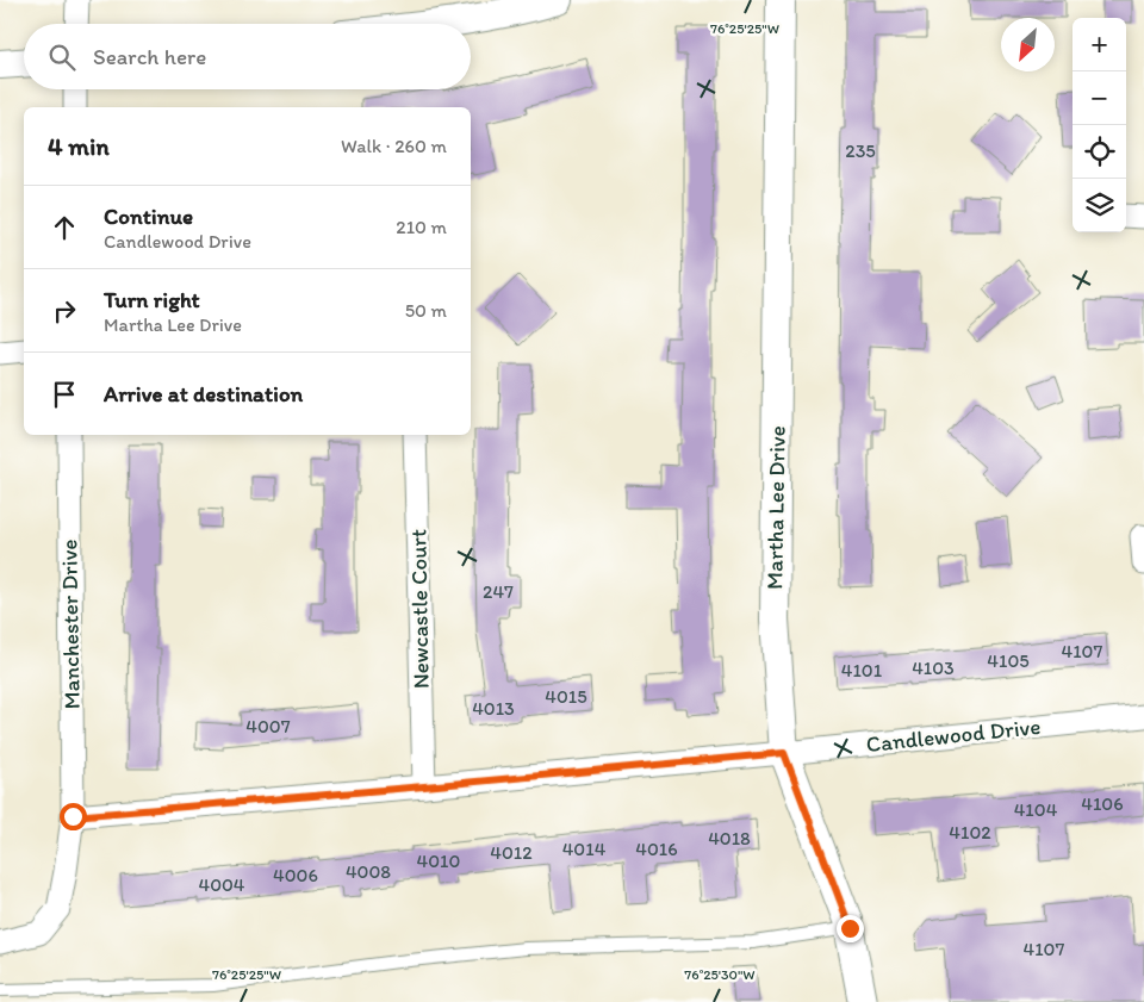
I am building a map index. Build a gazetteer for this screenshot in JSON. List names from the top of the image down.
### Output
{
  "streets": {
    "street": [
      "Martha Lee Drive",
      "Newcastle Court",
      "Manchester Drive",
      "Candlewood Drive"
    ]
  },
  "crossings": [
    ["Martha Lee Drive", "Candlewood Drive"],
    ["Newcastle Court", "Candlewood Drive"],
    ["Manchester Drive", "Candlewood Drive"]
  ],
  "house_numbers": [
    "235",
    "247",
    "4107",
    "4105",
    "4103",
    "4101",
    "4015",
    "4013",
    "4007",
    "4106",
    "4104",
    "4102",
    "4018",
    "4014",
    "4016",
    "4012",
    "4010",
    "4008",
    "4006",
    "4004",
    "4107"
  ],
  "north": "bottom left",
  "page": {
    "map_buttons": ["+", "−"],
    "search": "Search here",
    "heading": ["4 min", "Walk · 260 m"],
    "list": [
      ["Continue", "Candlewood Drive", "210 m"],
      ["Turn right", "Martha Lee Drive", "50 m"],
      "Arrive at destination"
    ]
  },
  "coordinates": ["76°25'25\"W", "76°25'30\"W"]
}
